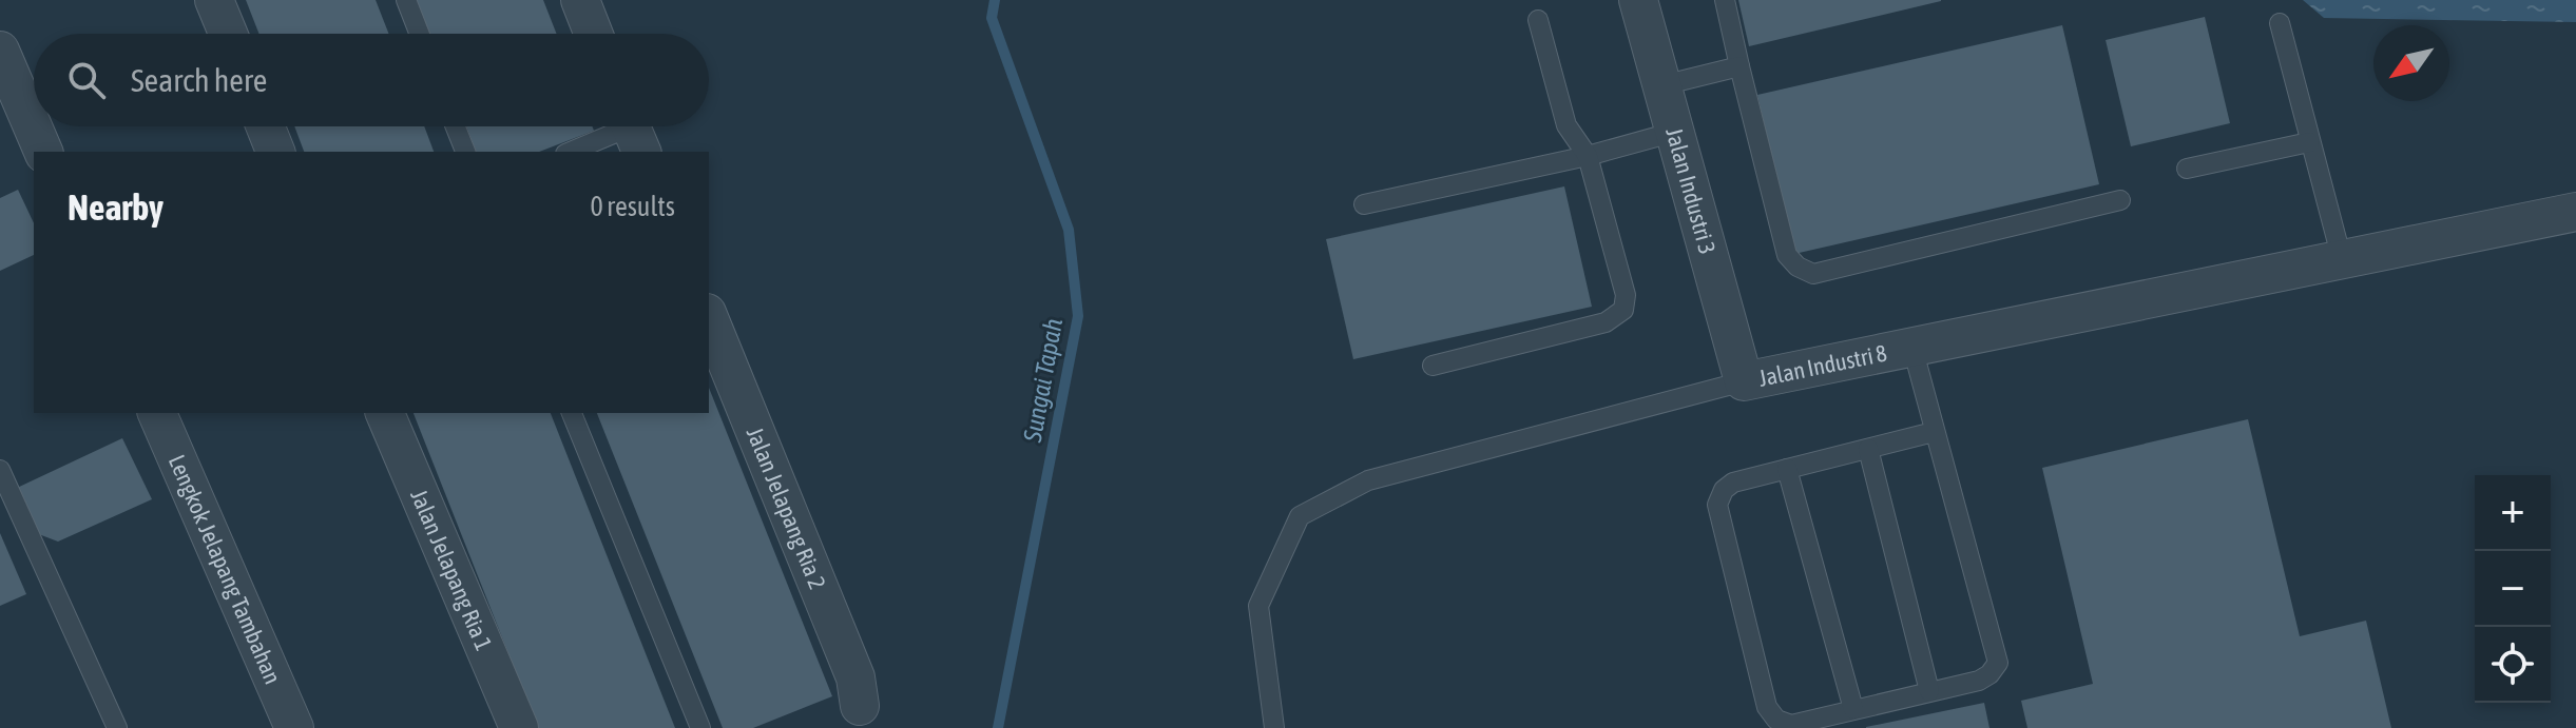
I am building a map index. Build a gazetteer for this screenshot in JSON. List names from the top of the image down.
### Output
{
  "streets": {
    "street": [
      "Jalan Industri 3",
      "Jalan Industri 8",
      "Jalan Jelapang Ria 2",
      "Lengkok Jelapang Tambahan",
      "Jalan Jelapang Ria 1"
    ]
  },
  "crossings": [
    ["Jalan Industri 3", "Jalan Industri 8"]
  ],
  "water": ["Sungai Tapah"],
  "north": "bottom left",
  "page": {
    "search": "Search here",
    "heading": ["Nearby", "0 results"],
    "map_buttons": ["+", "−"]
  }
}
